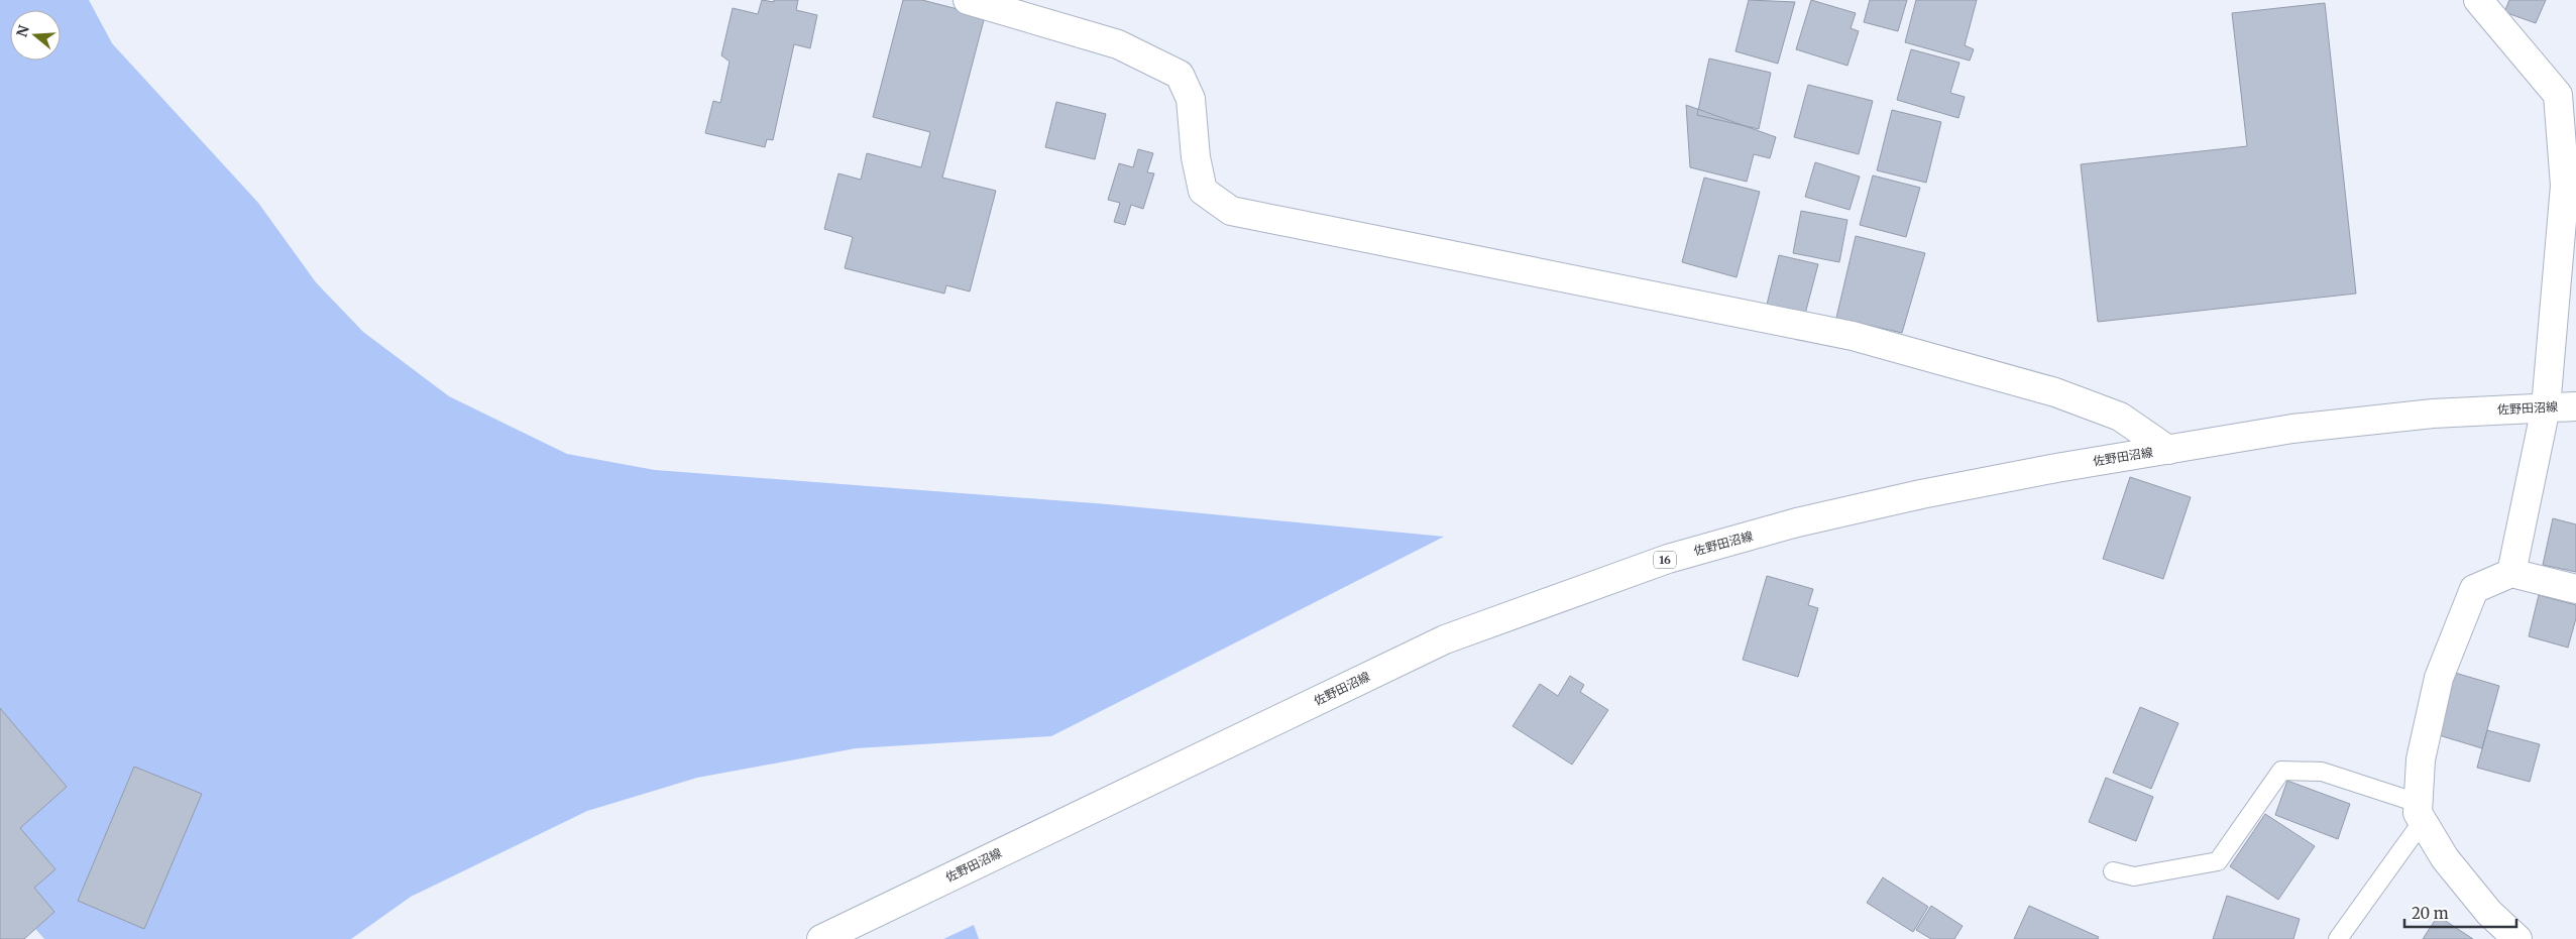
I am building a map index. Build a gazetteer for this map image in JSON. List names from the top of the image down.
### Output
{
  "streets": {
    "street": ["佐野田沼線", "16"]
  },
  "scale_bar": "20 m",
  "north": "left"
}
